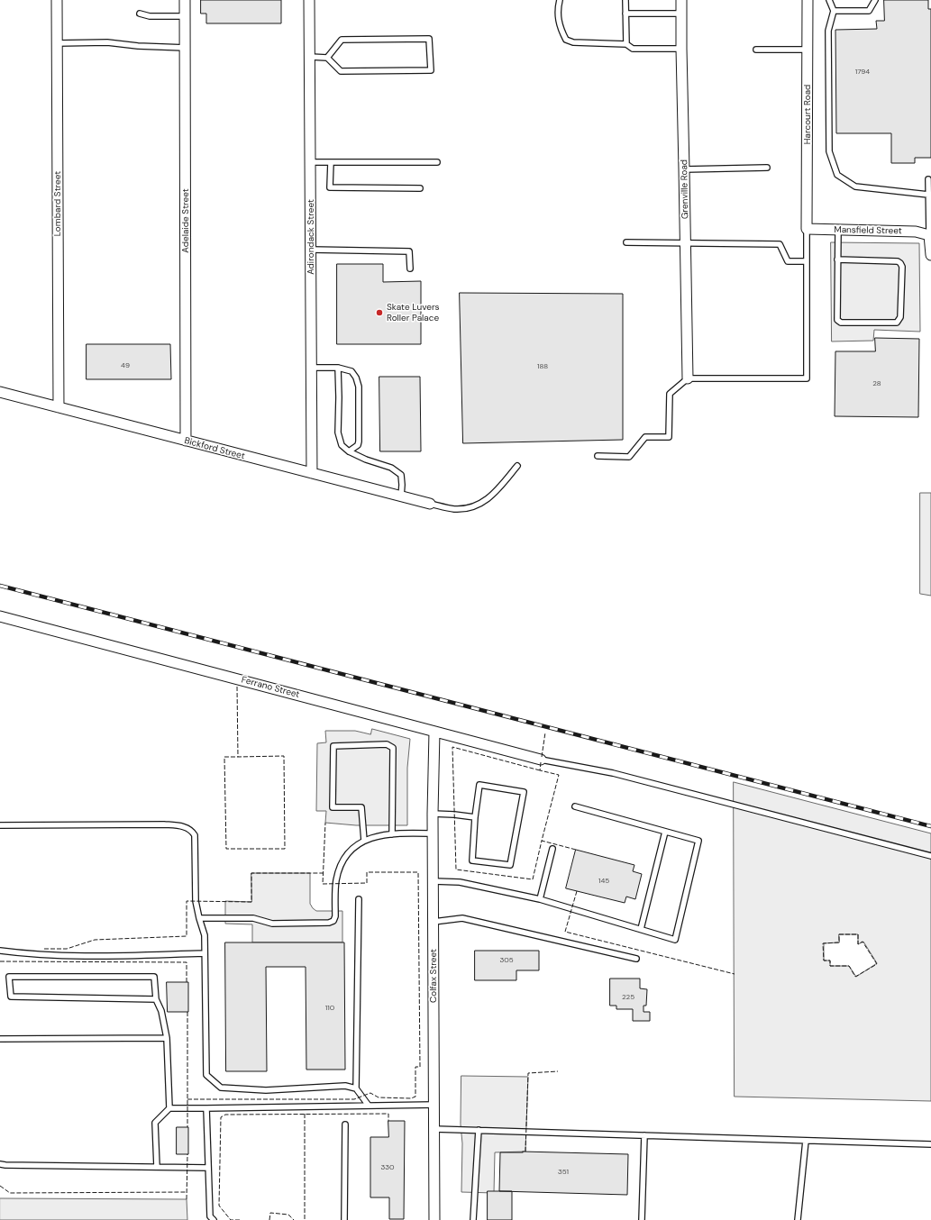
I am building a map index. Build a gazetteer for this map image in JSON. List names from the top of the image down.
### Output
{
  "streets": {
    "street": [
      "Harcourt Road",
      "Grenville Road",
      "Lombard Street",
      "Adelaide Street",
      "Mansfield Street",
      "Adirondack Street",
      "Bickford Street",
      "Ferrano Street",
      "Colfax Street"
    ]
  },
  "crossings": [
    ["Harcourt Road", "Mansfield Street"],
    ["Lombard Street", "Bickford Street"],
    ["Adelaide Street", "Bickford Street"],
    ["Adirondack Street", "Bickford Street"],
    ["Ferrano Street", "Colfax Street"]
  ],
  "places": ["Skate Luvers Roller Palace"],
  "house_numbers": [
    "1794",
    "49",
    "188",
    "28",
    "145",
    "305",
    "225",
    "110",
    "330",
    "351"
  ]
}
